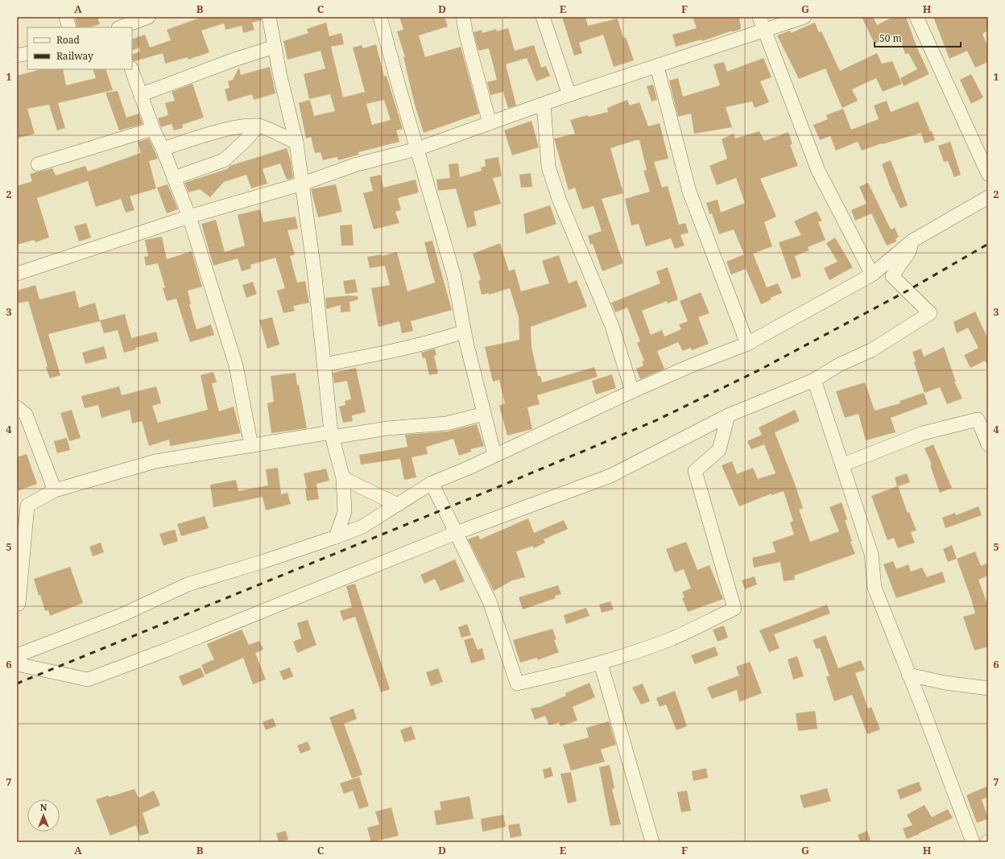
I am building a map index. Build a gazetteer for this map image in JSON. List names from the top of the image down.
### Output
{
  "legend": ["Road", "Railway"],
  "scale_bar": "50 m",
  "north": "top",
  "grid": {
    "columns": [
      "A",
      "B",
      "C",
      "D",
      "E",
      "F",
      "G",
      "H"
    ],
    "rows": [
      "1",
      "2",
      "3",
      "4",
      "5",
      "6",
      "7"
    ]
  }
}
